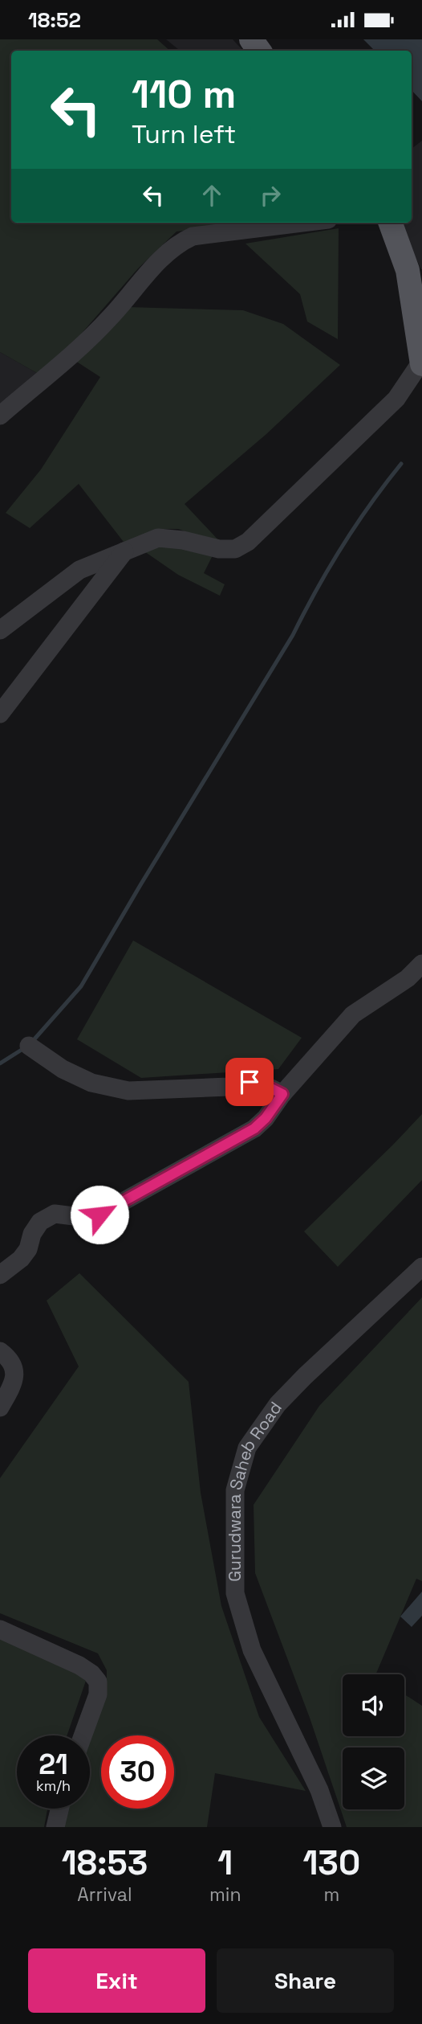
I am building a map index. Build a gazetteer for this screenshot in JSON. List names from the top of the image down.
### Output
{
  "streets": {
    "street": ["Gurudwara Saheb Road"]
  },
  "page": {
    "status": "18:52",
    "turn": ["110 m", "Turn left"],
    "speed": "21 km/h",
    "limit": "30",
    "eta": [
      "18:53",
      "Arrival",
      "1",
      "min",
      "130",
      "m"
    ],
    "buttons": ["Exit", "Share"]
  }
}
